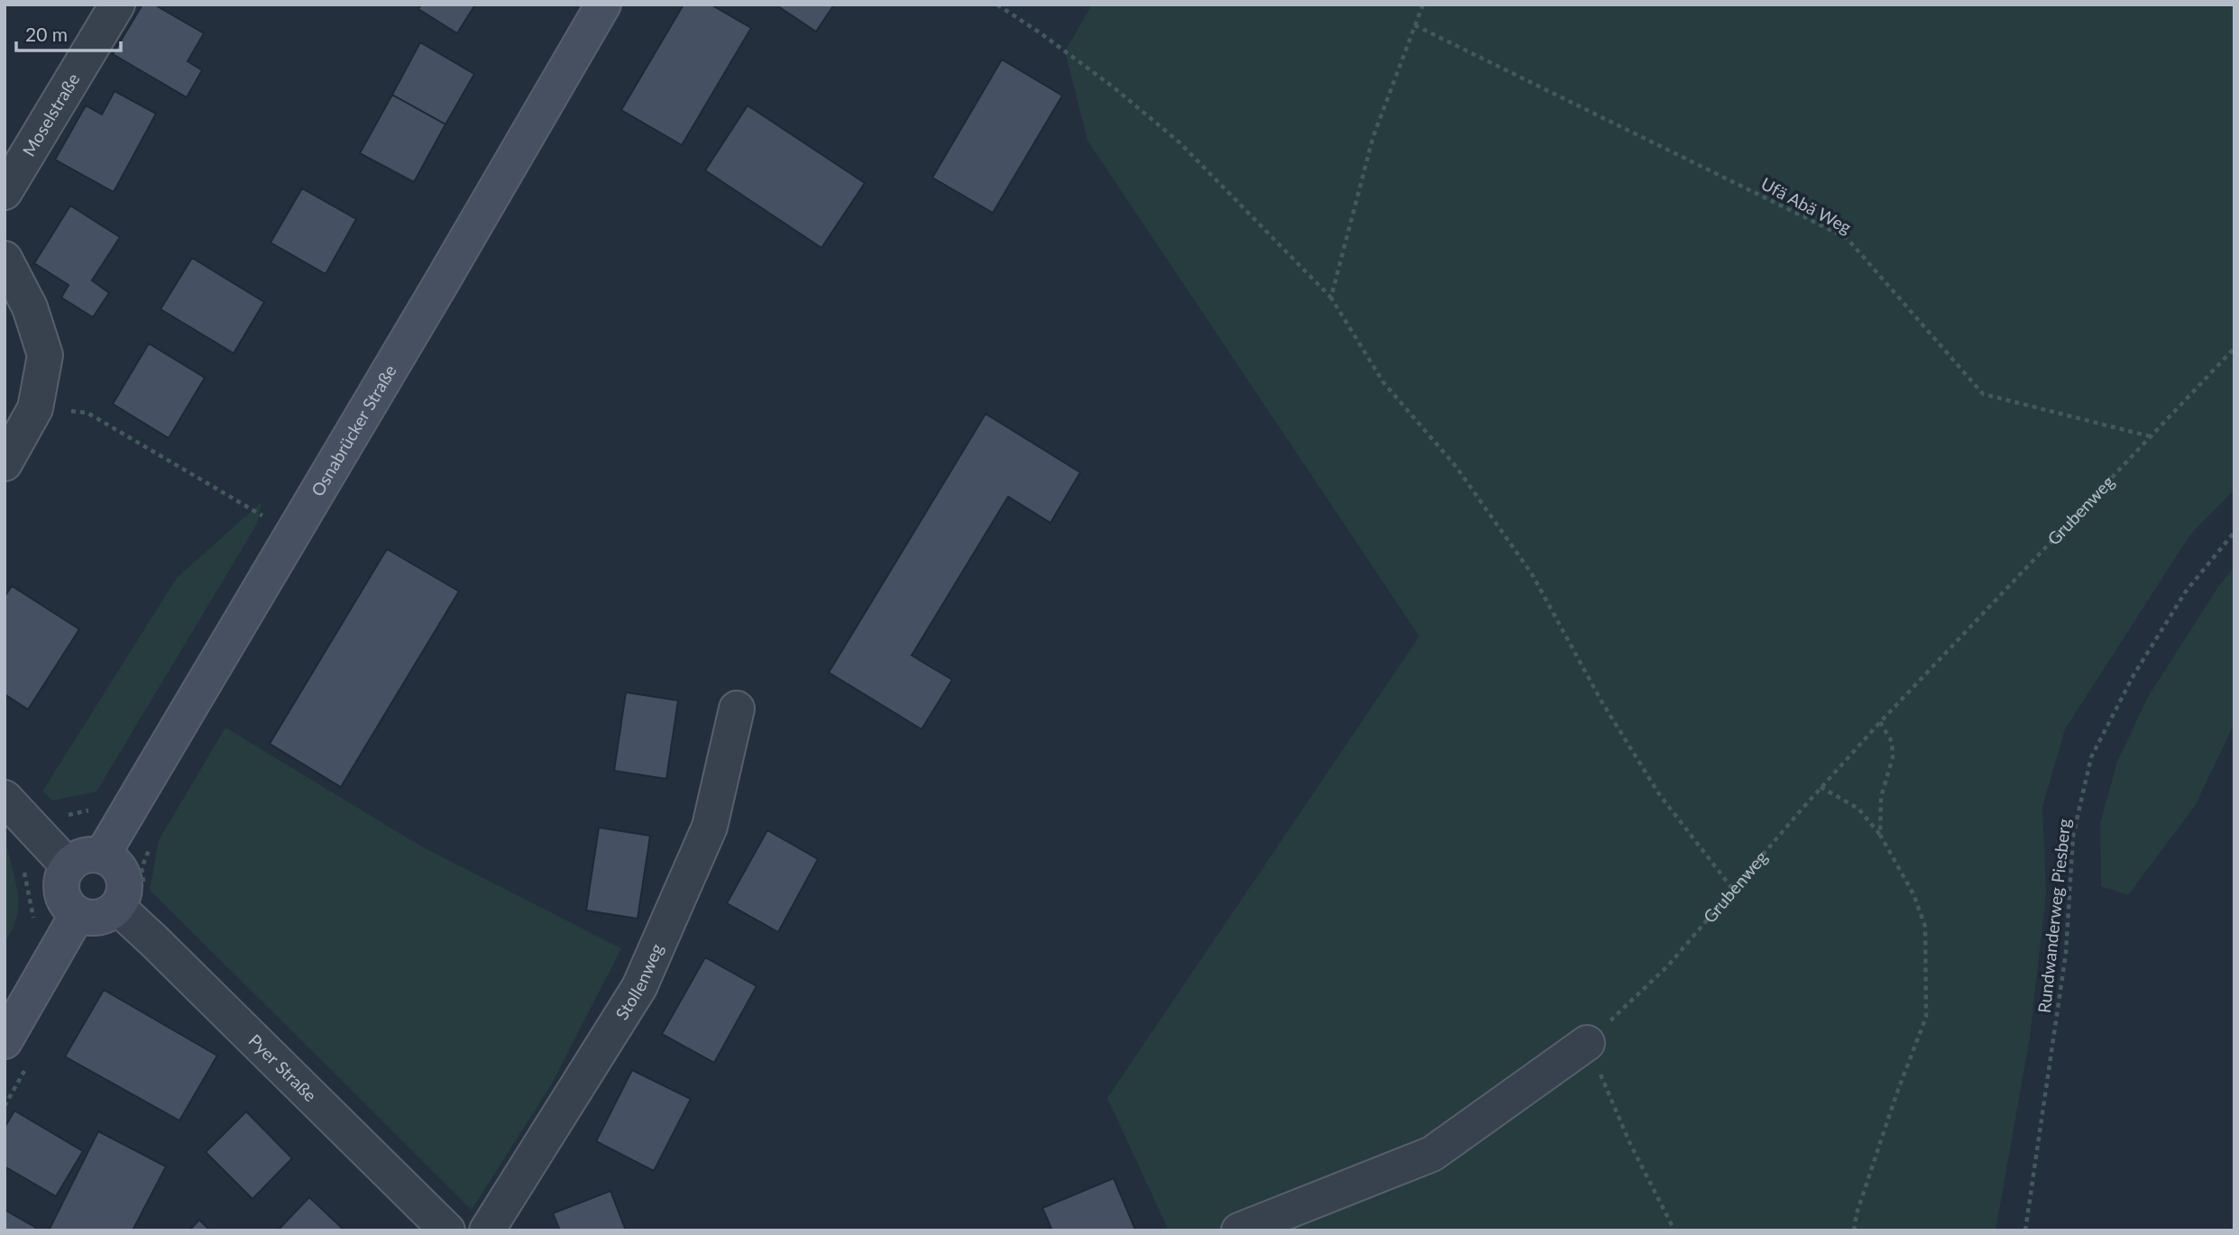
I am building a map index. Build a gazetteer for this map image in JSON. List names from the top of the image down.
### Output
{
  "streets": {
    "street": [
      "Moselstraße",
      "Osnabrücker Straße",
      "Stollenweg",
      "Pyer Straße"
    ],
    "path": ["Ufä Abä Weg", "Grubenweg", "Rundwanderweg Piesberg"]
  },
  "crossings": [
    ["Ufä Abä Weg", "Grubenweg"],
    ["Osnabrücker Straße", "Pyer Straße"]
  ],
  "scale_bar": "20 m"
}
